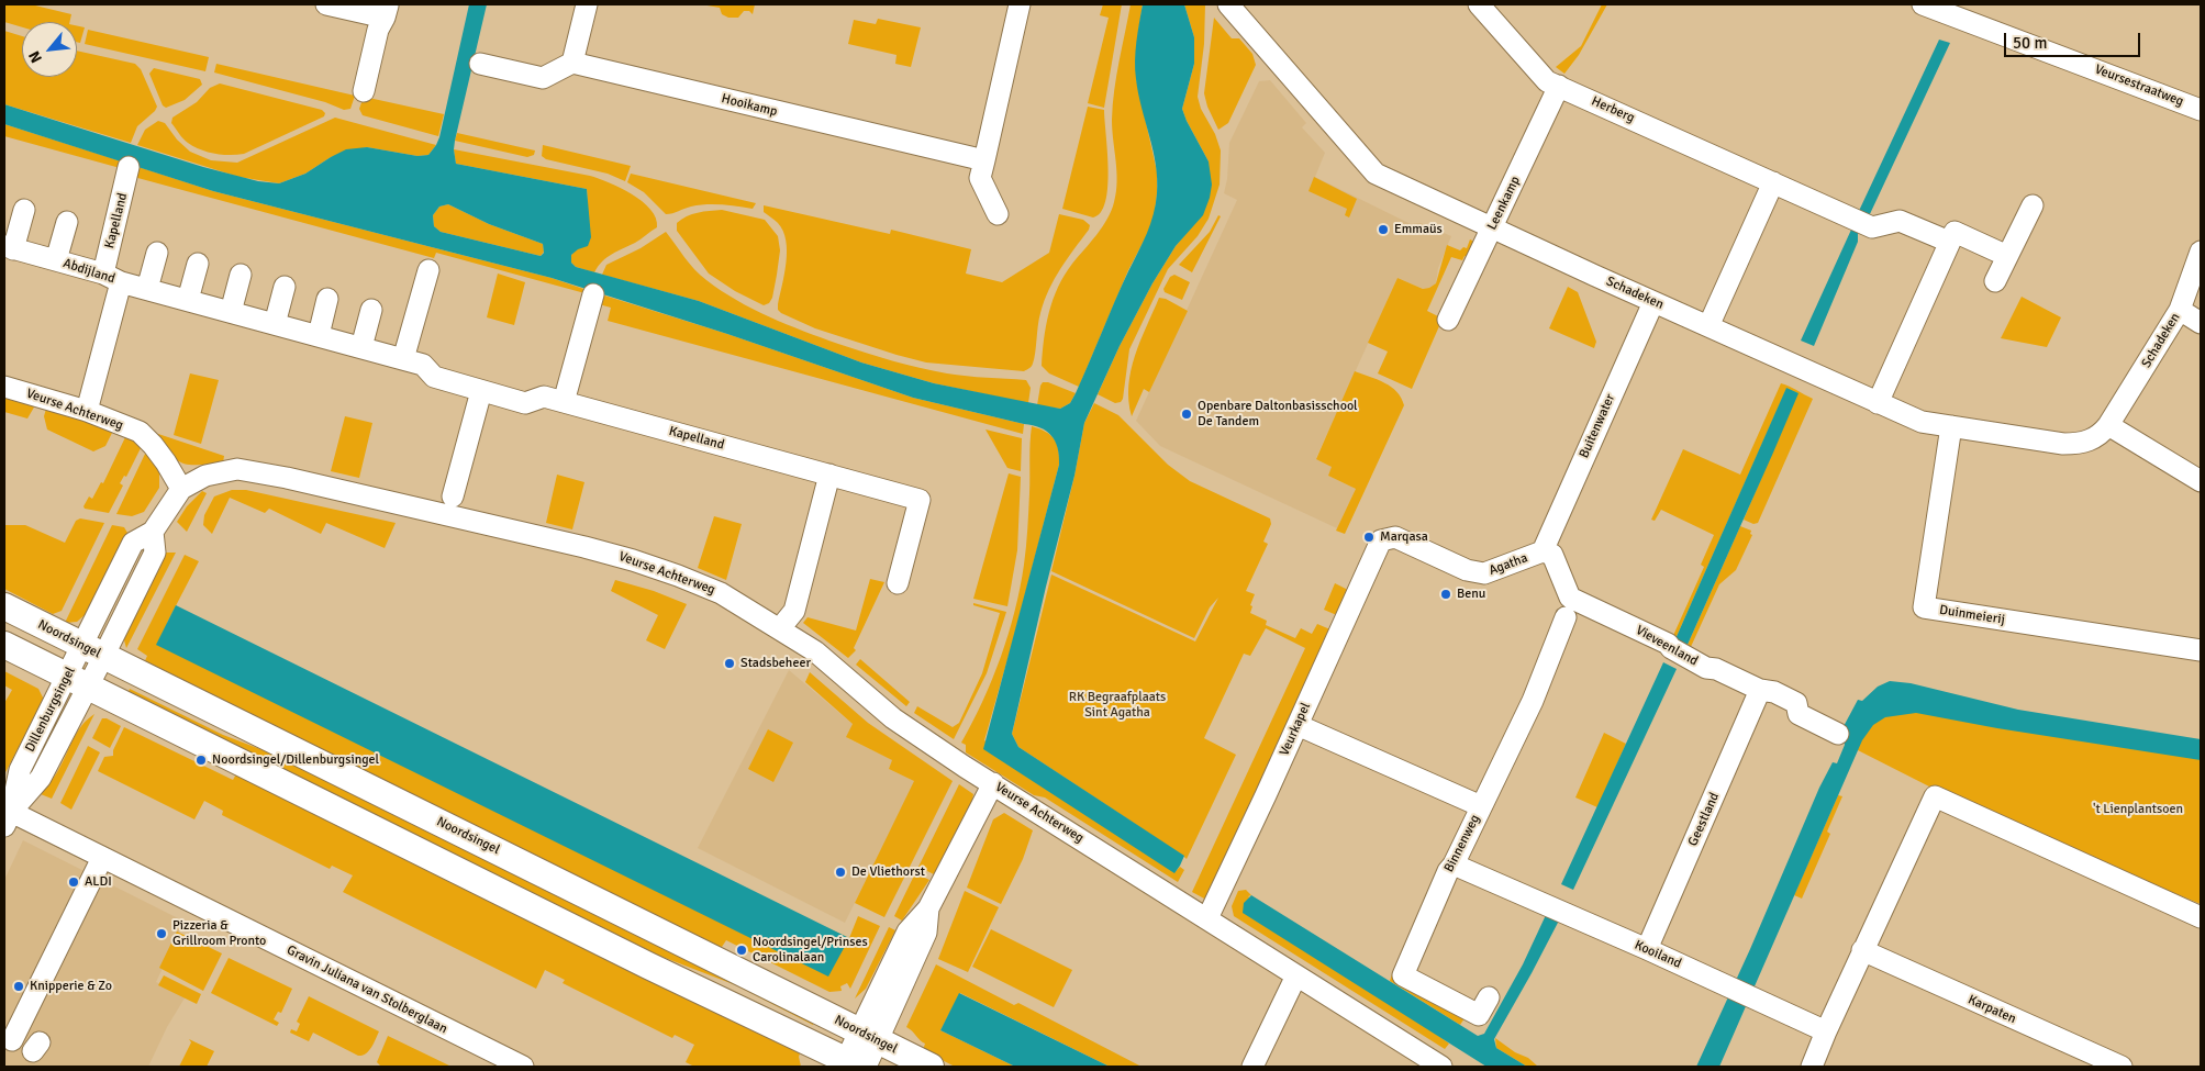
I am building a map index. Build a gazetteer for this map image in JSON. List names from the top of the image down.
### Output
{
  "streets": {
    "main road": ["Noordsingel"],
    "street": [
      "Veursestraatweg",
      "Hooikamp",
      "Herberg",
      "Leenkamp",
      "Kapelland",
      "Abdijland",
      "Schadeken",
      "Veurse Achterweg",
      "Buitenwater",
      "Agatha",
      "Duinmeierij",
      "Vieveenland",
      "Dillenburgsingel",
      "Veurkapel",
      "Geestland",
      "Binnenweg",
      "Kooiland",
      "Gravin Juliana van Stolberglaan",
      "Karpaten"
    ]
  },
  "crossings": [
    ["Herberg", "Leenkamp"],
    ["Leenkamp", "Schadeken"],
    ["Kapelland", "Abdijland"],
    ["Schadeken", "Buitenwater"],
    ["Schadeken", "Duinmeierij"],
    ["Veurse Achterweg", "Dillenburgsingel"],
    ["Veurse Achterweg", "Veurkapel"],
    ["Buitenwater", "Agatha"],
    ["Buitenwater", "Vieveenland"],
    ["Agatha", "Vieveenland"],
    ["Agatha", "Veurkapel"],
    ["Noordsingel", "Dillenburgsingel"],
    ["Vieveenland", "Geestland"],
    ["Dillenburgsingel", "Gravin Juliana van Stolberglaan"],
    ["Geestland", "Kooiland"],
    ["Binnenweg", "Kooiland"]
  ],
  "parks": ["RK Begraafplaats Sint Agatha", "'t Lienplantsoen"],
  "places": [
    "Emmaüs",
    "Openbare Daltonbasisschool De Tandem",
    "Marqasa",
    "Benu",
    "Stadsbeheer",
    "Noordsingel/Dillenburgsingel",
    "De Vliethorst",
    "ALDI",
    "Pizzeria & Grillroom Pronto",
    "Noordsingel/Prinses Carolinalaan",
    "Knipperie & Zo"
  ],
  "scale_bar": "50 m",
  "north": "bottom left"
}
